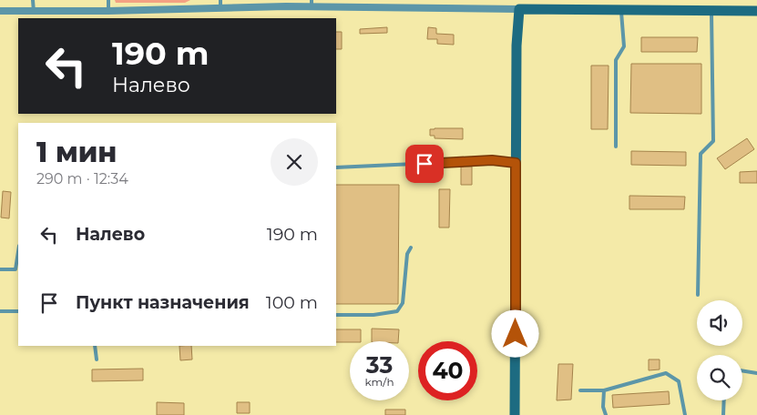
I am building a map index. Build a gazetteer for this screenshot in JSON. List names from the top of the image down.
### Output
{
  "page": {
    "turn": ["190 m", "Налево"],
    "heading": ["1 мин", "290 m · 12:34"],
    "list": [
      {
        "name": "Налево",
        "value": "190 m"
      },
      {
        "name": "Пункт назначения",
        "value": "100 m"
      }
    ],
    "speed": "33 km/h",
    "limit": "40"
  }
}
